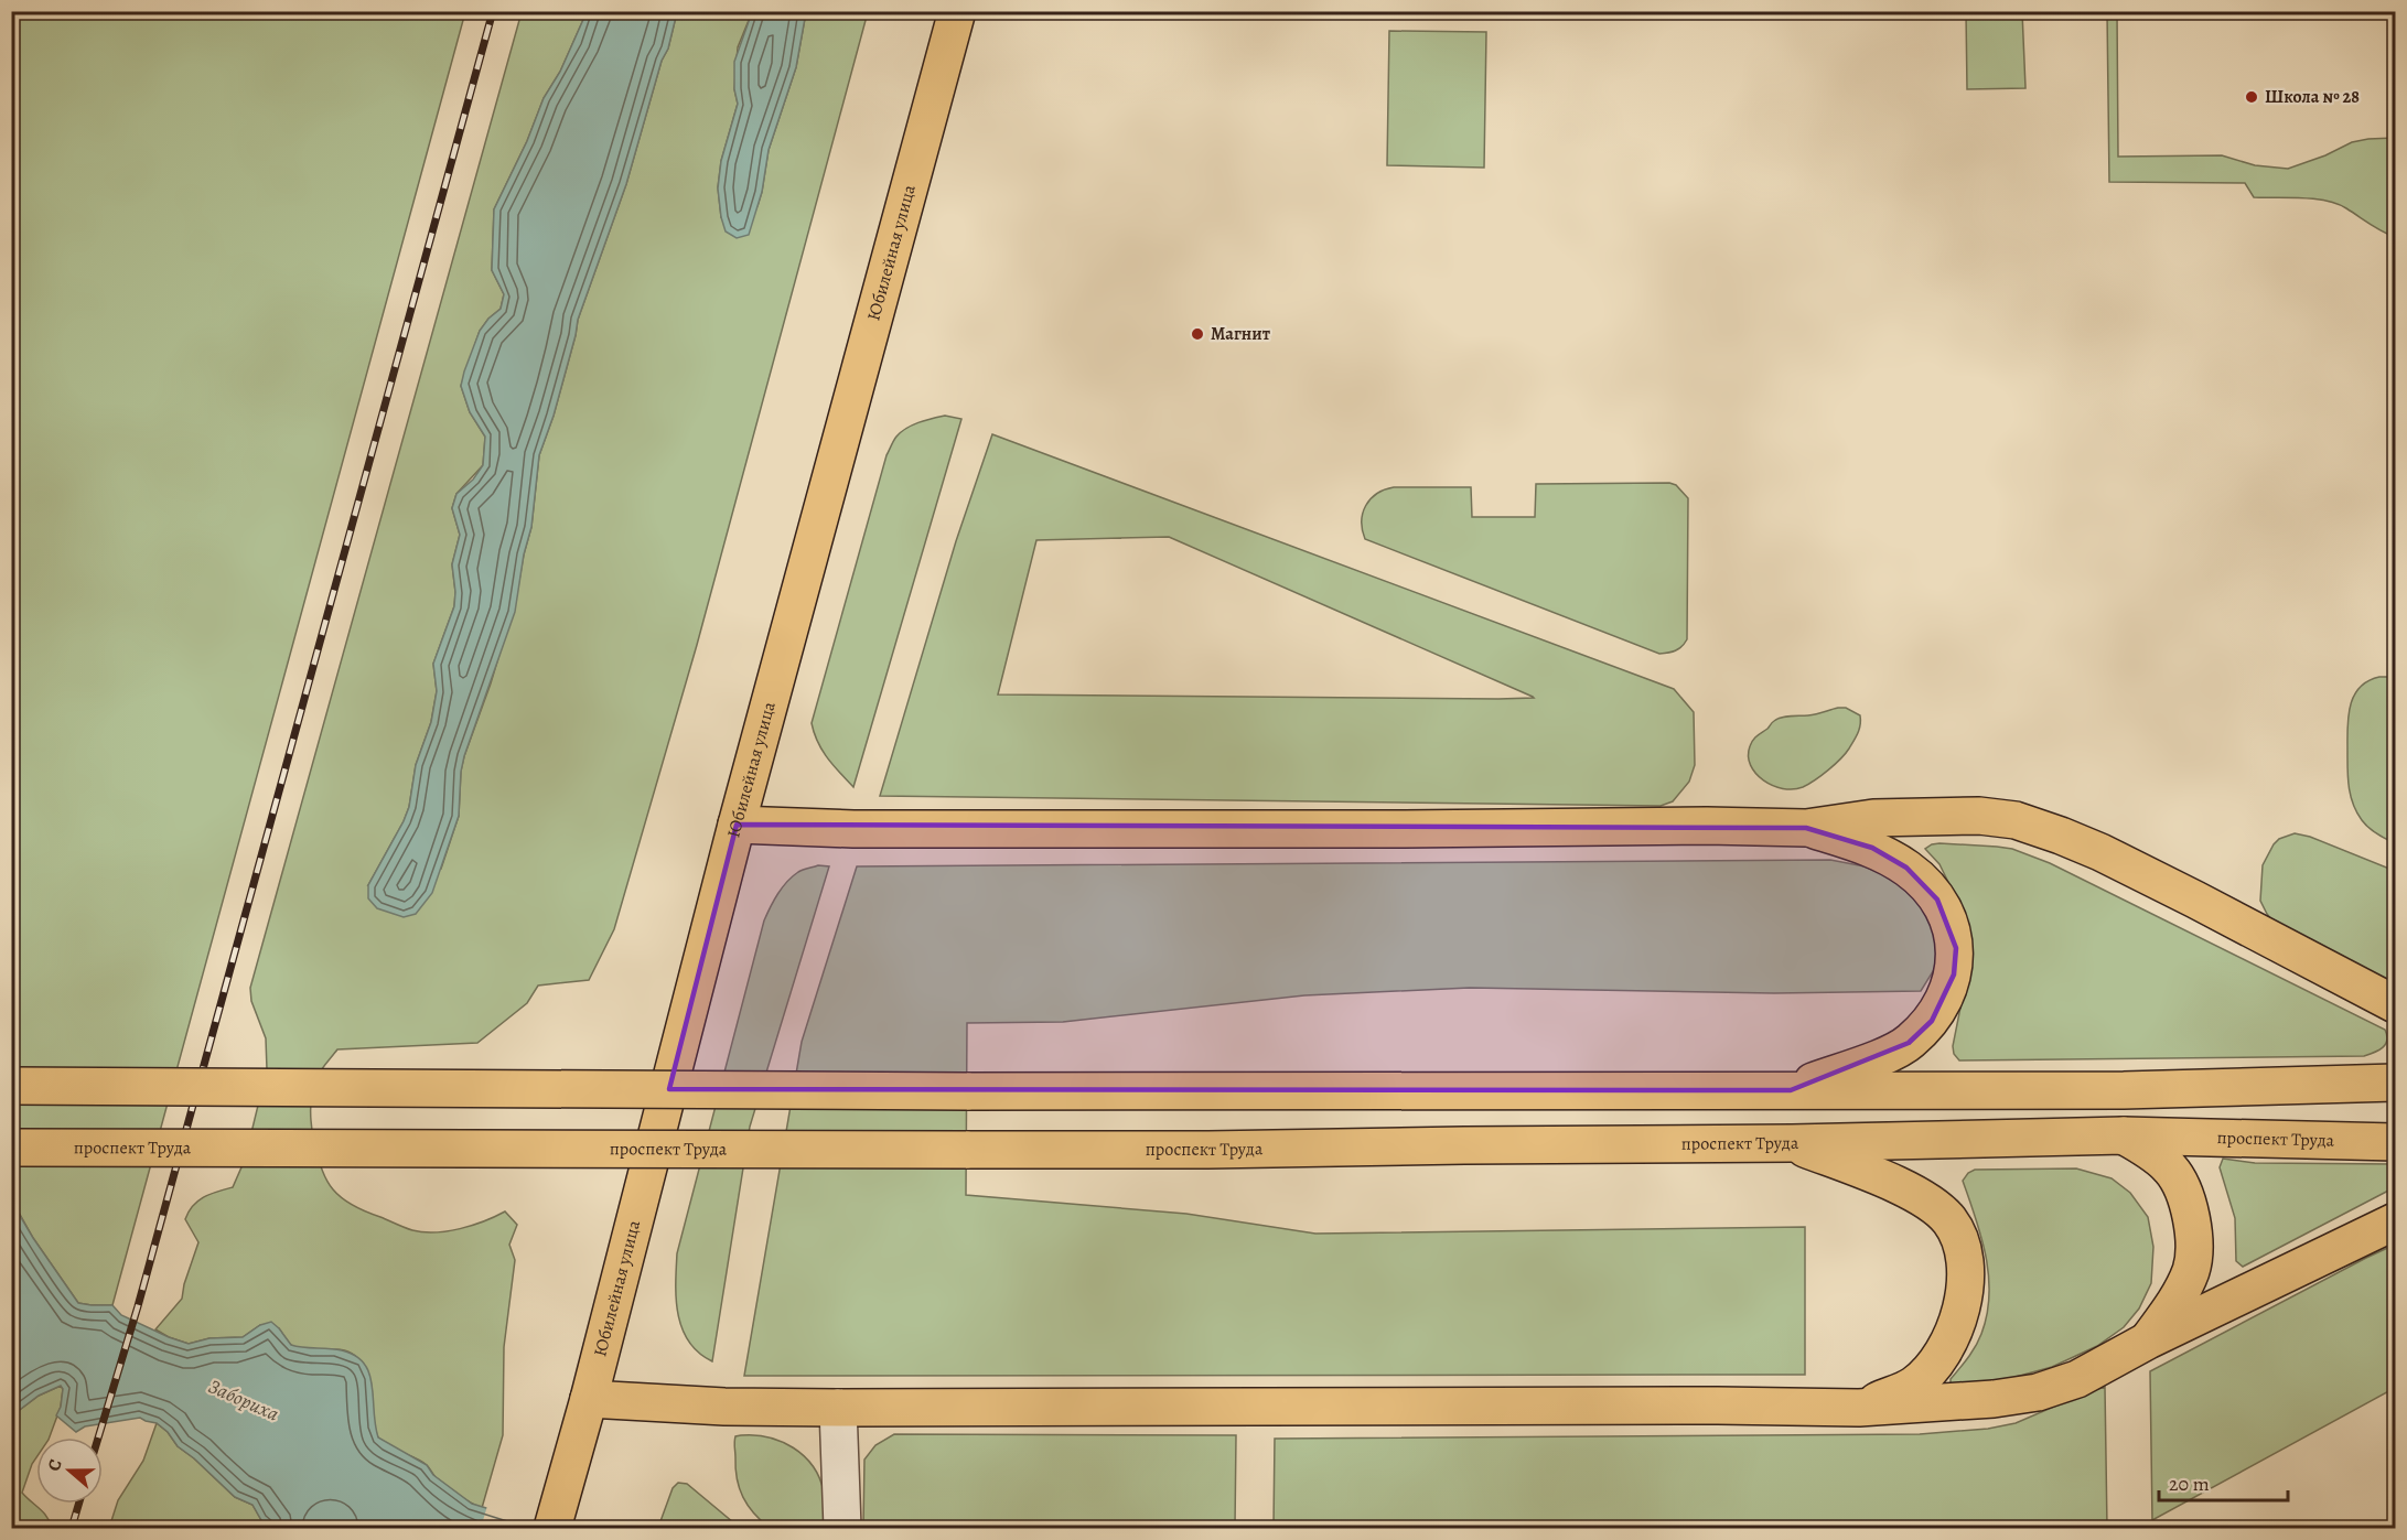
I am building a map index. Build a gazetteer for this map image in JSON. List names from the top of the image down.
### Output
{
  "streets": {
    "main road": ["Юбилейная улица", "проспект Труда"]
  },
  "water": ["Забориха"],
  "places": ["Школа № 28", "Магнит"],
  "scale_bar": "20 m",
  "north": "left"
}
